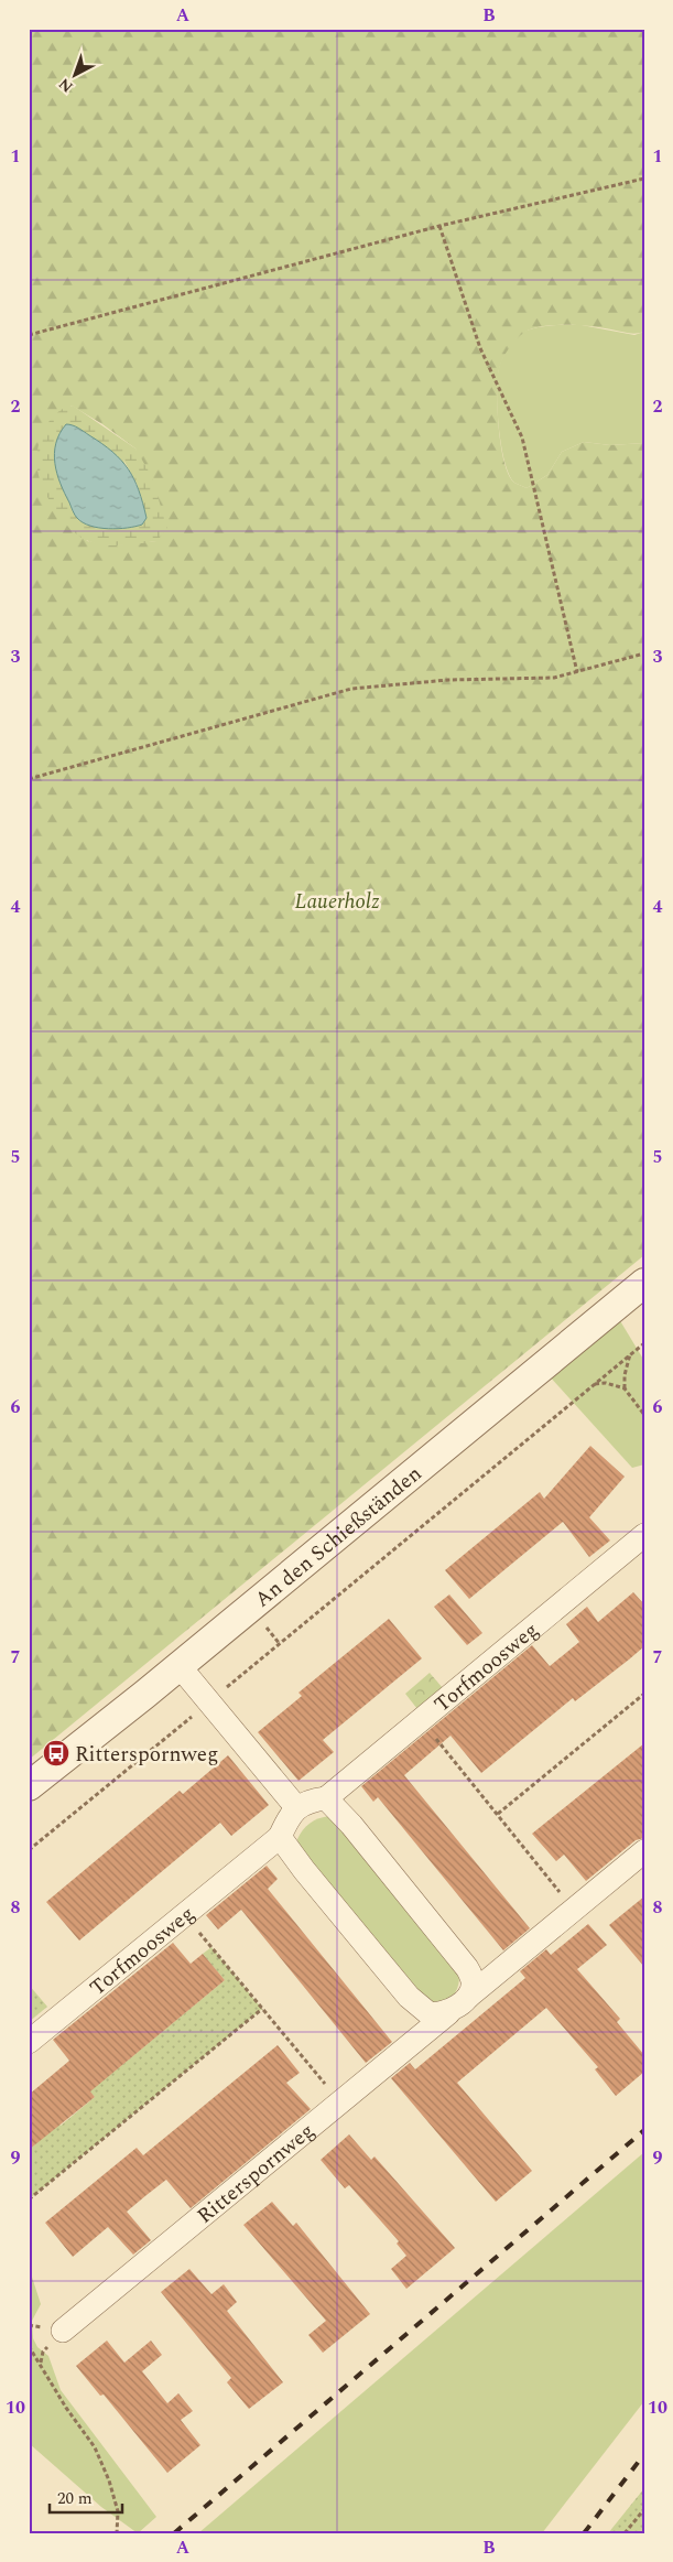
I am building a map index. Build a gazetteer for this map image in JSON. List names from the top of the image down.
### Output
{
  "streets": {
    "street": ["An den Schießständen", "Torfmoosweg", "Ritterspornweg"]
  },
  "parks": ["Lauerholz"],
  "places": {
    "bus stop": ["Ritterspornweg"]
  },
  "scale_bar": "20 m",
  "north": "bottom left",
  "grid": {
    "columns": ["A", "B"],
    "rows": [
      "1",
      "2",
      "3",
      "4",
      "5",
      "6",
      "7",
      "8",
      "9",
      "10"
    ]
  }
}
